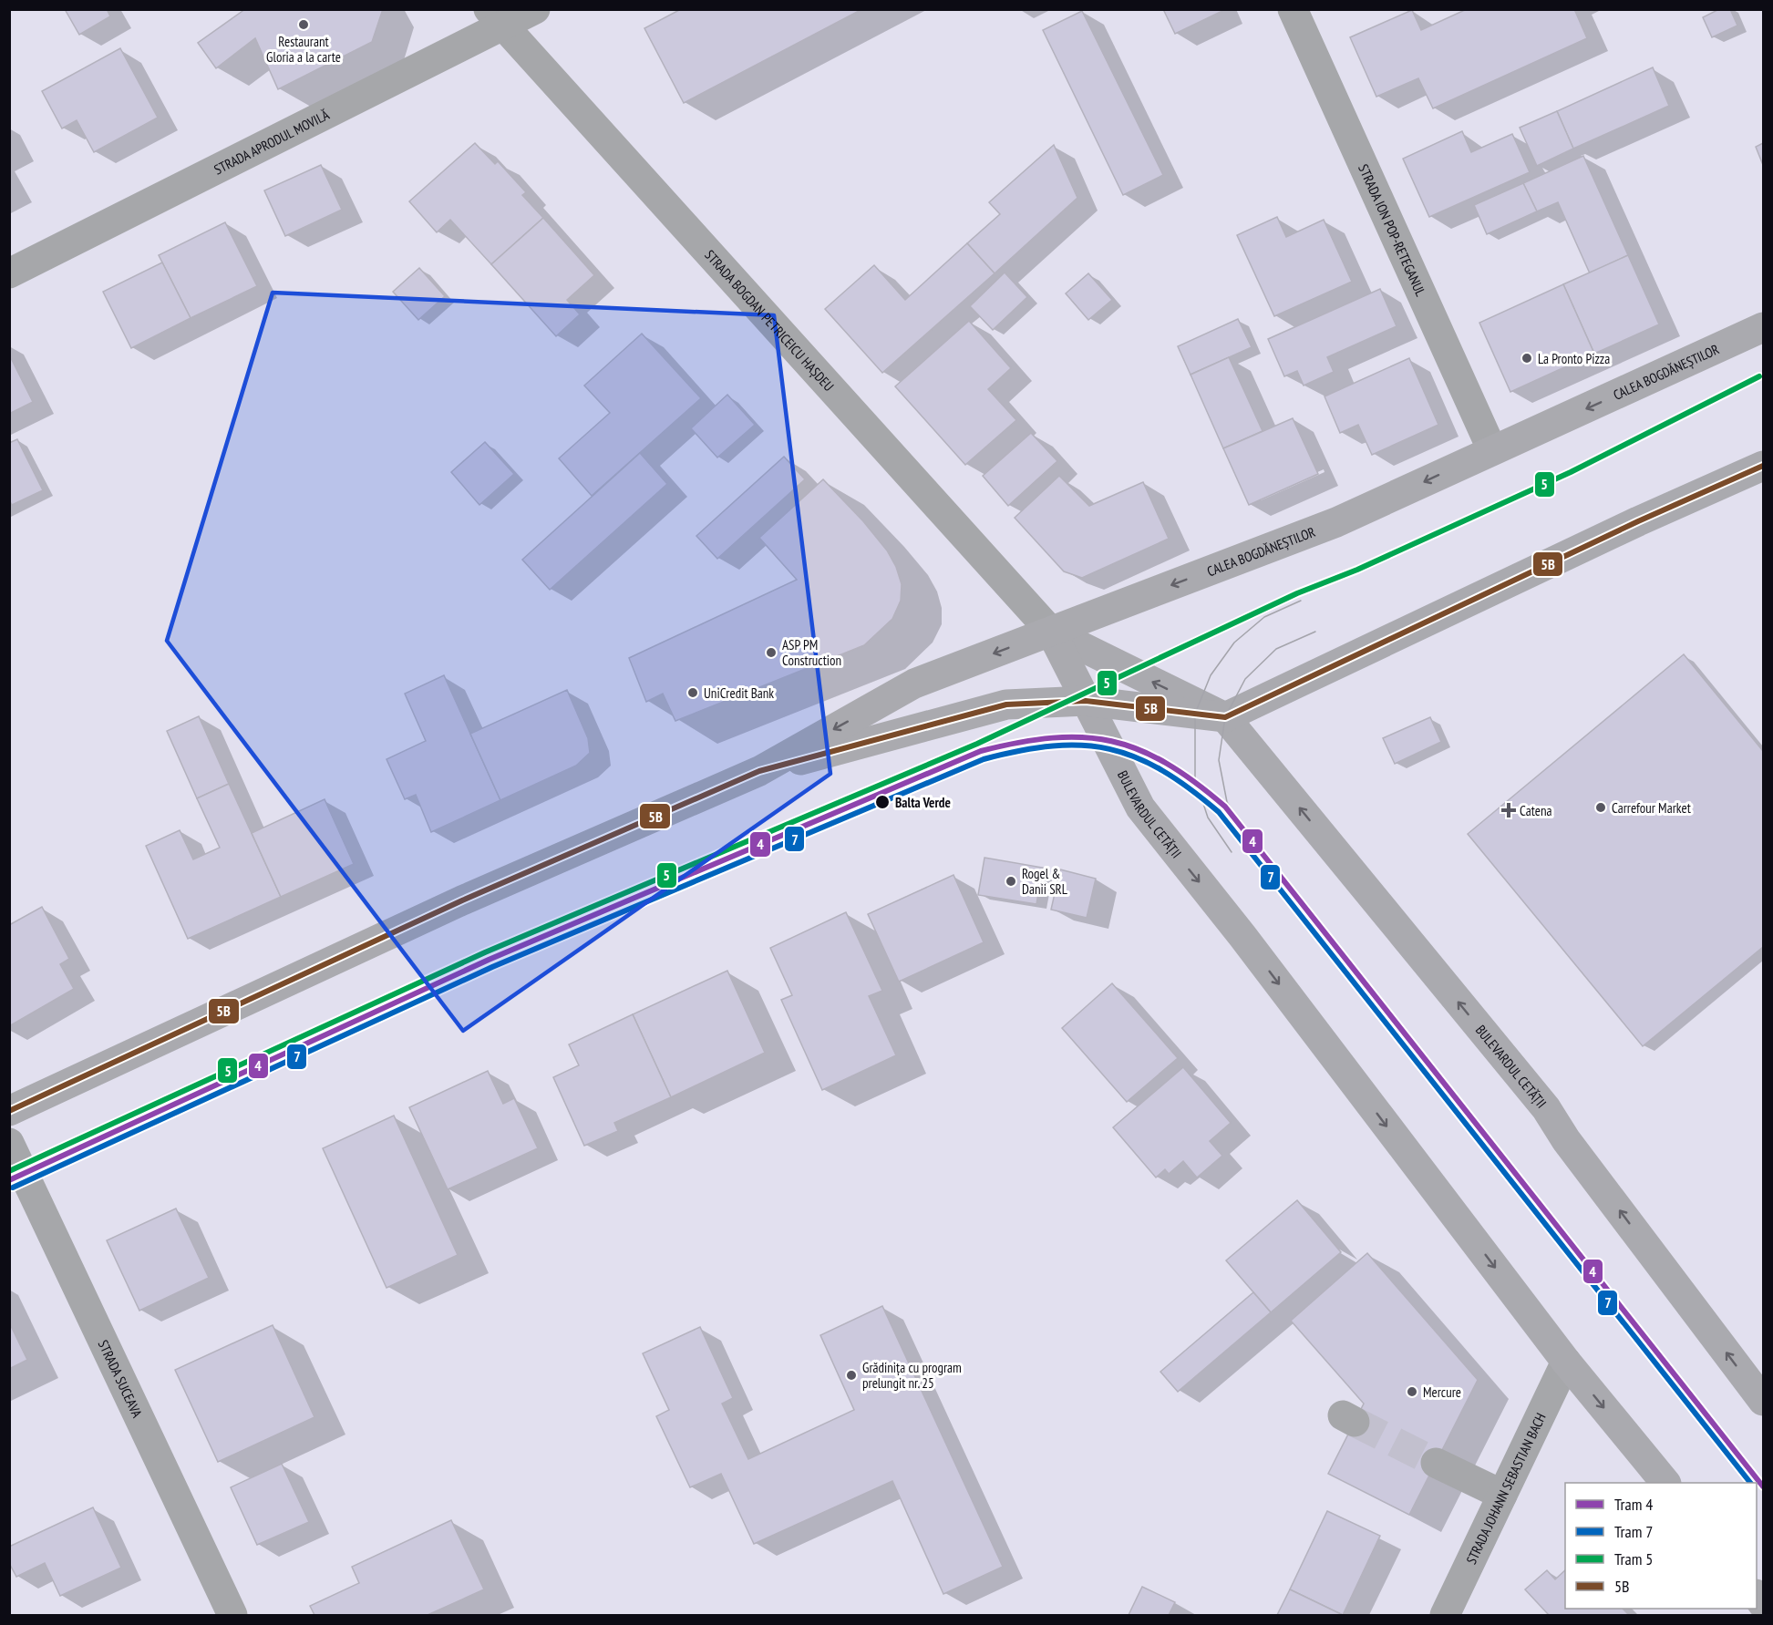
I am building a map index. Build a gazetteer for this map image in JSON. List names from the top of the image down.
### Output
{
  "streets": {
    "main road": ["CALEA BOGDĂNEȘTILOR", "BULEVARDUL CETĂȚII"],
    "street": [
      "STRADA APRODUL MOVILĂ",
      "STRADA ION POP-RETEGANUL",
      "STRADA BOGDAN PETRICEICU HAȘDEU",
      "STRADA SUCEAVA",
      "STRADA JOHANN SEBASTIAN BACH"
    ]
  },
  "crossings": [
    ["STRADA APRODUL MOVILĂ", "STRADA BOGDAN PETRICEICU HAȘDEU"],
    ["STRADA ION POP-RETEGANUL", "CALEA BOGDĂNEȘTILOR"],
    ["STRADA BOGDAN PETRICEICU HAȘDEU", "CALEA BOGDĂNEȘTILOR"],
    ["STRADA BOGDAN PETRICEICU HAȘDEU", "BULEVARDUL CETĂȚII"],
    ["CALEA BOGDĂNEȘTILOR", "BULEVARDUL CETĂȚII"],
    ["BULEVARDUL CETĂȚII", "STRADA JOHANN SEBASTIAN BACH"]
  ],
  "places": {
    "other": [
      "Restaurant Gloria a la carte",
      "La Pronto Pizza",
      "ASP PM Construction",
      "UniCredit Bank",
      "Balta Verde",
      "Carrefour Market",
      "Rogel & Danii SRL",
      "Grădinița cu program prelungit nr. 25",
      "Mercure"
    ],
    "health": ["Catena"]
  },
  "lines": [
    "tram line 5",
    "transit line 5B",
    "tram line 4",
    "tram line 7"
  ],
  "legend": [
    "Tram 4",
    "Tram 7",
    "Tram 5",
    "5B"
  ]
}
